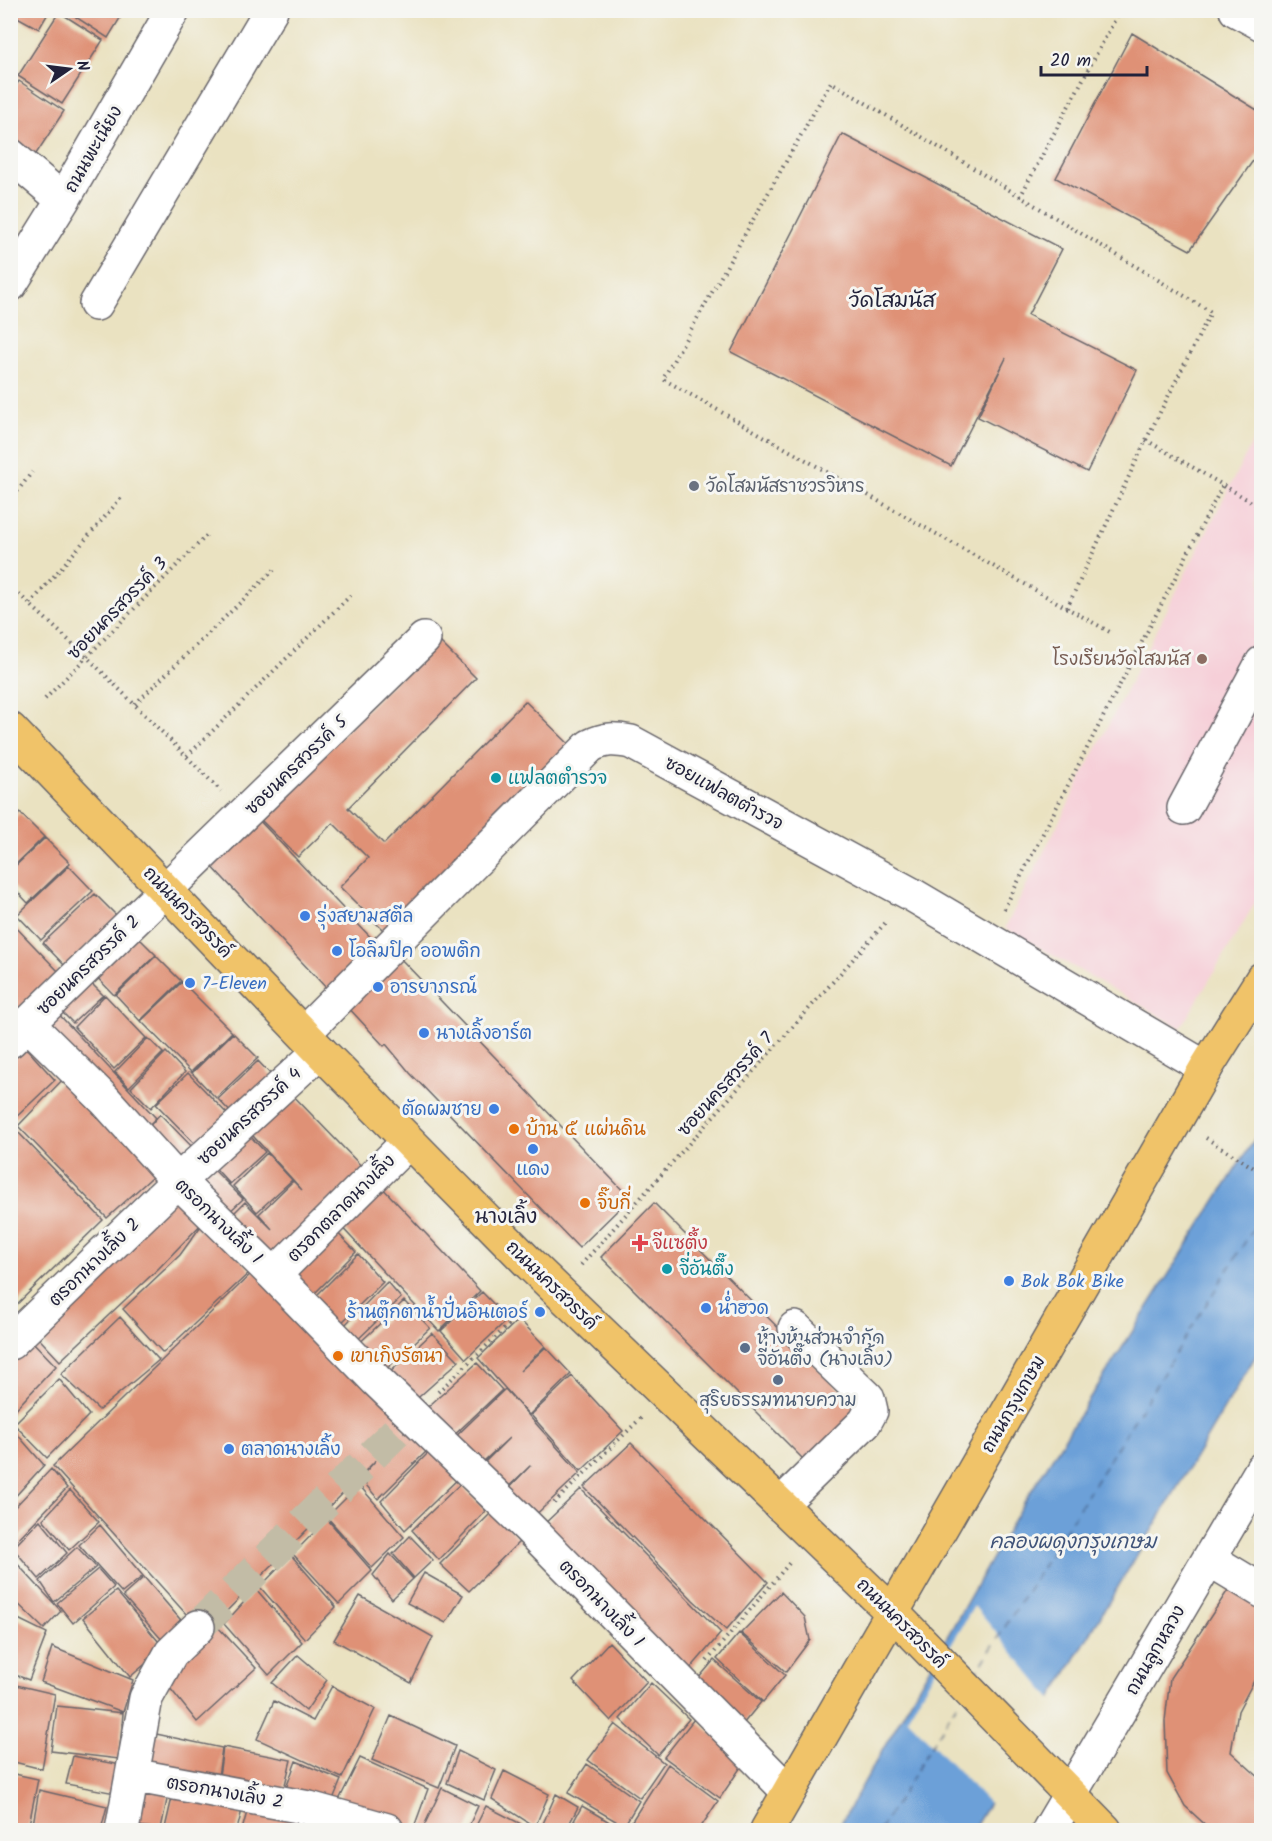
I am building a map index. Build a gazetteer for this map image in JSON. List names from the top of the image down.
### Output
{
  "streets": {
    "main road": ["ถนนนครสวรรค์", "ถนนกรุงเกษม"],
    "street": [
      "ถนนพะเนียง",
      "ซอยนครสวรรค์ 5",
      "ซอยแฟลตตำรวจ",
      "ซอยนครสวรรค์ 2",
      "ซอยนครสวรรค์ 4",
      "ตรอกตลาดนางเลิ้ง",
      "ตรอกนางเลิ้ง 1",
      "ตรอกนางเลิ้ง 2",
      "ถนนลูกหลวง"
    ],
    "path": ["ซอยนครสวรรค์ 3", "ซอยนครสวรรค์ 7"]
  },
  "crossings": [
    ["ซอยนครสวรรค์ 5", "ถนนนครสวรรค์"],
    ["ซอยนครสวรรค์ 5", "ซอยนครสวรรค์ 2"],
    ["ซอยแฟลตตำรวจ", "ถนนนครสวรรค์"],
    ["ซอยแฟลตตำรวจ", "ซอยนครสวรรค์ 7"],
    ["ซอยแฟลตตำรวจ", "ซอยนครสวรรค์ 4"],
    ["ซอยแฟลตตำรวจ", "ถนนกรุงเกษม"],
    ["ถนนนครสวรรค์", "ซอยนครสวรรค์ 2"],
    ["ถนนนครสวรรค์", "ซอยนครสวรรค์ 7"],
    ["ถนนนครสวรรค์", "ซอยนครสวรรค์ 4"],
    ["ถนนนครสวรรค์", "ตรอกตลาดนางเลิ้ง"],
    ["ถนนนครสวรรค์", "ถนนกรุงเกษม"],
    ["ถนนนครสวรรค์", "ถนนลูกหลวง"],
    ["ซอยนครสวรรค์ 2", "ตรอกนางเลิ้ง 1"],
    ["ซอยนครสวรรค์ 7", "ตรอกนางเลิ้ง 1"],
    ["ซอยนครสวรรค์ 4", "ตรอกนางเลิ้ง 1"],
    ["ซอยนครสวรรค์ 4", "ตรอกนางเลิ้ง 2"],
    ["ตรอกตลาดนางเลิ้ง", "ตรอกนางเลิ้ง 1"],
    ["ตรอกนางเลิ้ง 1", "ตรอกนางเลิ้ง 2"],
    ["ตรอกนางเลิ้ง 1", "ถนนกรุงเกษม"]
  ],
  "districts": ["วัดโสมนัส", "นางเลิ้ง"],
  "water": ["คลองผดุงกรุงเกษม"],
  "places": {
    "other": [
      "วัดโสมนัสราชวรวิหาร",
      "โรงเรียนวัดโสมนัส",
      "แฟลตตำรวจ",
      "รุ่งสยามสตีล",
      "โอลิมปิค ออพติก",
      "7-Eleven",
      "อารยาภรณ์",
      "นางเลิ้งอาร์ต",
      "ตัดผมชาย",
      "บ้าน ๕ แผ่นดิน",
      "แดง",
      "จิ๊บกี่",
      "จี่อันตึ๊ง",
      "Bok Bok Bike",
      "น่ำฮวด",
      "ร้านตุ๊กตาน้ำปั่นอินเตอร์",
      "ห้างหุ้นส่วนจำกัด จี่อันตึ๊ง (นางเลิ้ง)",
      "เขาเกิงรัตนา",
      "สุริยธรรมทนายความ",
      "ตลาดนางเลิ้ง"
    ],
    "health": ["จีแซตึ้ง"]
  },
  "scale_bar": "20 m",
  "north": "right"
}
